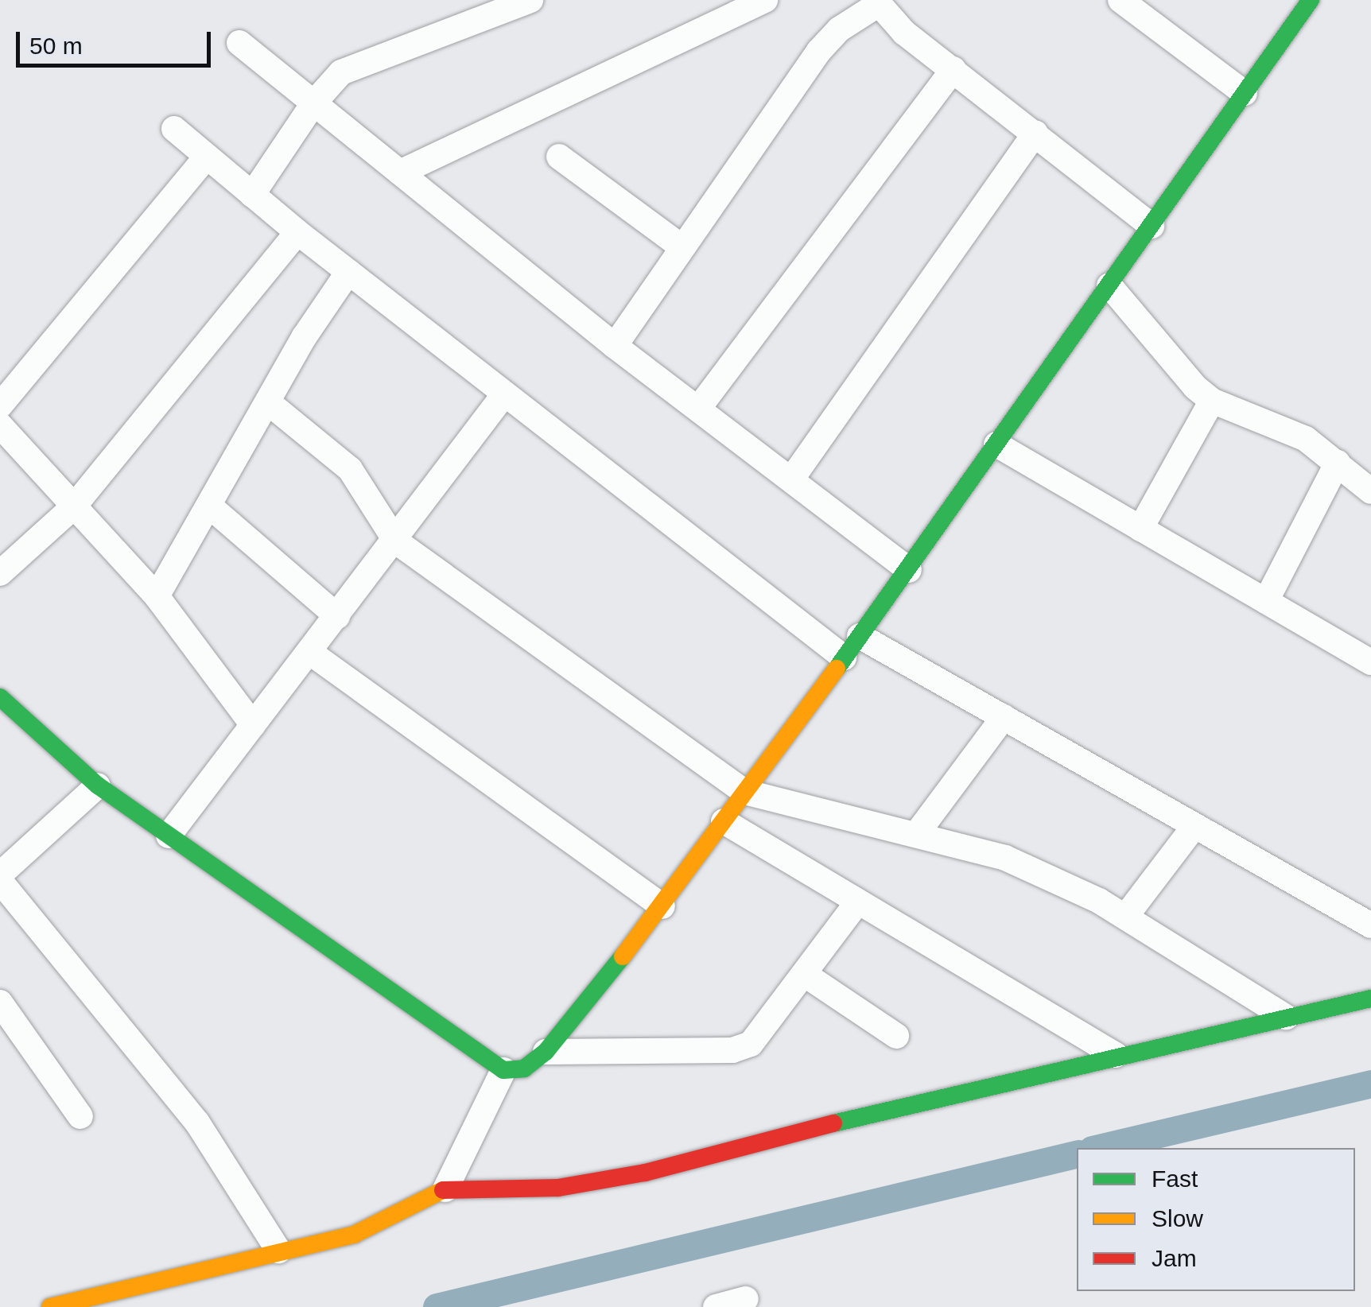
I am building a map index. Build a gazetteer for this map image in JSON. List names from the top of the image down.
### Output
{
  "legend": ["Fast", "Slow", "Jam"],
  "scale_bar": "50 m"
}
